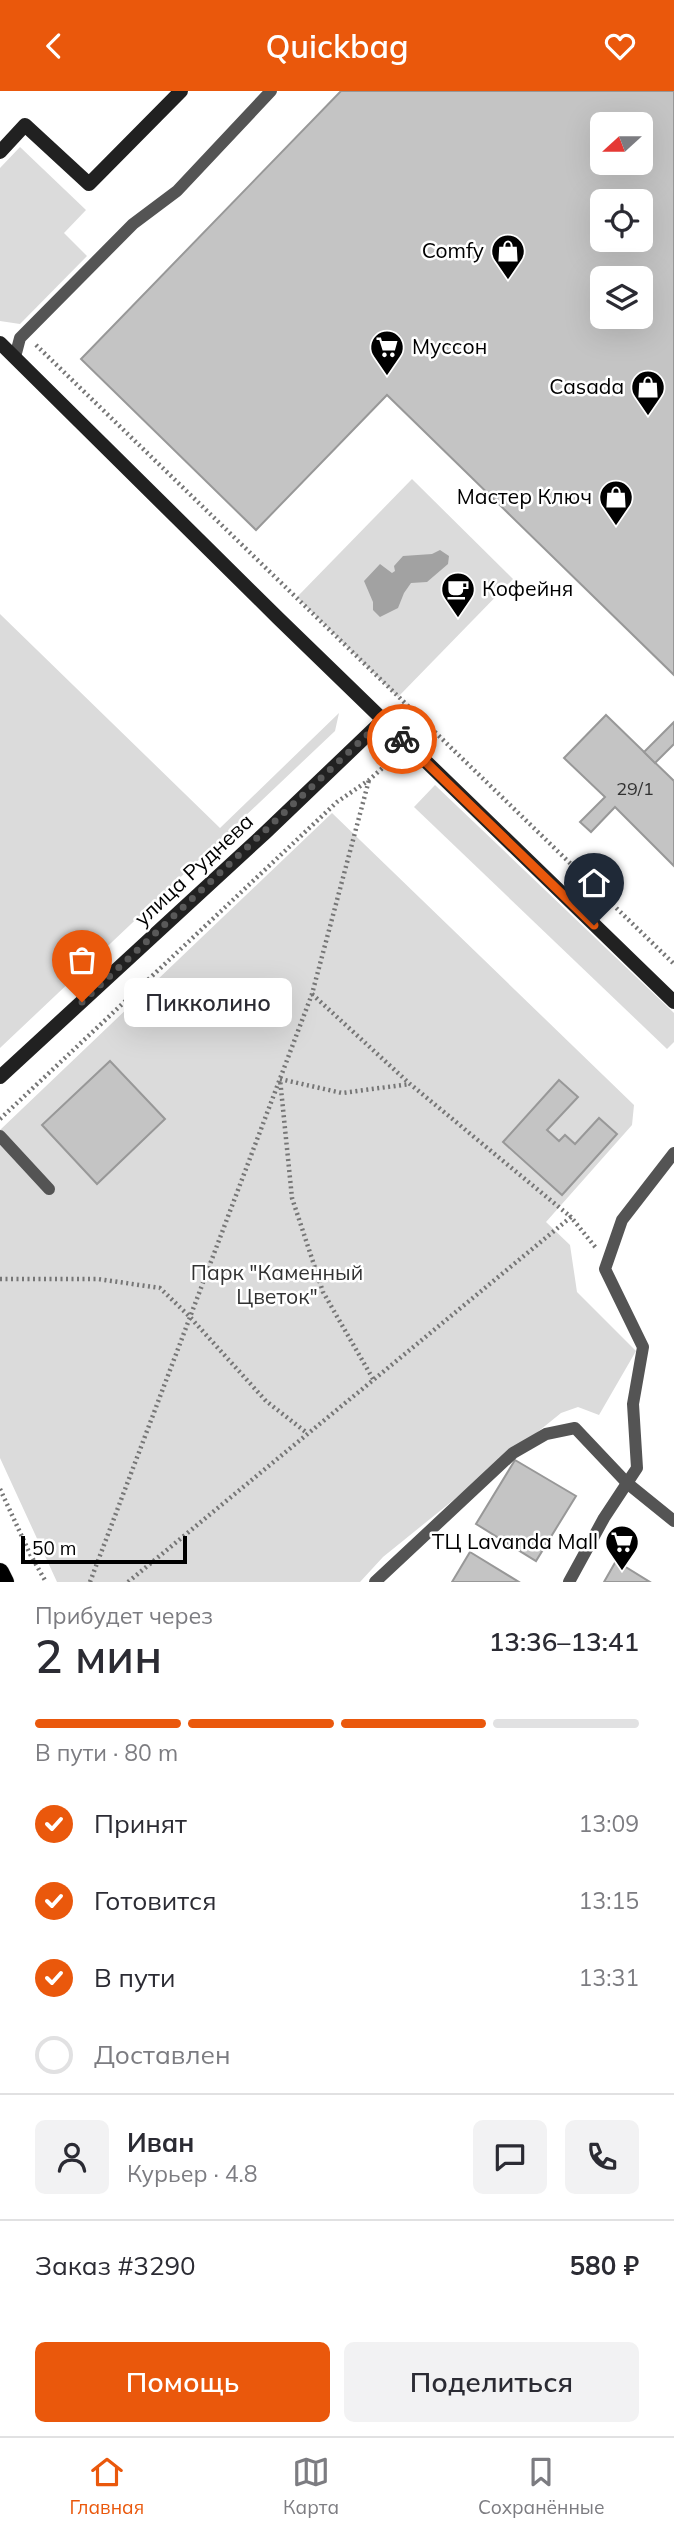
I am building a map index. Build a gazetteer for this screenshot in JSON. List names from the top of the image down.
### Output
{
  "streets": {
    "street": ["улица Руднева"]
  },
  "parks": ["Парк \"Каменный Цветок\""],
  "places": {
    "shop": ["Comfy", "Casada", "Мастер Ключ"],
    "supermarket": ["Муссон", "ТЦ Lavanda Mall"],
    "cafe": ["Кофейня"],
    "other": ["Пикколино"]
  },
  "house_numbers": ["29/1"],
  "scale_bar": "50 m",
  "north": "left",
  "page": {
    "header": "Quickbag",
    "bubble": "Пикколино",
    "scale": "50 m",
    "heading": ["2 мин", "Прибудет через", "13:36–13:41"],
    "panel": [
      "Иван",
      "Курьер · 4.8",
      "Заказ #3290",
      "580 ₽"
    ],
    "bar": "В пути · 80 m",
    "list": [
      ["Принят", "13:09"],
      ["Готовится", "13:15"],
      ["В пути", "13:31"],
      "Доставлен"
    ],
    "buttons": ["Помощь", "Поделиться"],
    "tabs": ["Главная", "Карта", "Сохранённые"]
  }
}
